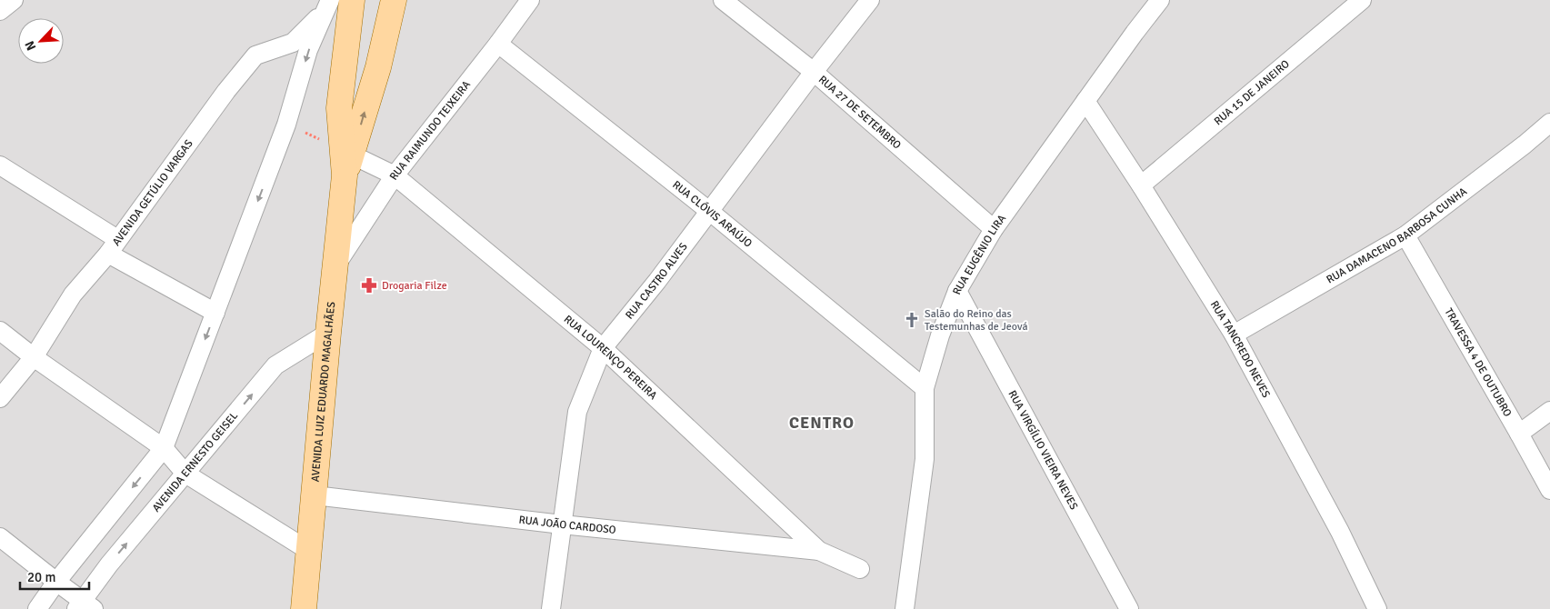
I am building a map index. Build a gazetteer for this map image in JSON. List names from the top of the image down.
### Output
{
  "streets": {
    "main road": ["AVENIDA LUIZ EDUARDO MAGALHÃES"],
    "street": [
      "RUA 15 DE JANEIRO",
      "RUA 27 DE SETEMBRO",
      "RUA RAIMUNDO TEIXEIRA",
      "AVENIDA GETÚLIO VARGAS",
      "RUA CLÓVIS ARAÚJO",
      "RUA DAMACENO BARBOSA CUNHA",
      "RUA EUGÊNIO LIRA",
      "RUA CASTRO ALVES",
      "RUA TANCREDO NEVES",
      "RUA LOURENÇO PEREIRA",
      "TRAVESSA 4 DE OUTUBRO",
      "RUA VIRGÍLIO VIEIRA NEVES",
      "AVENIDA ERNESTO GEISEL",
      "RUA JOÃO CARDOSO"
    ]
  },
  "crossings": [
    ["RUA 15 DE JANEIRO", "RUA TANCREDO NEVES"],
    ["RUA 27 DE SETEMBRO", "RUA EUGÊNIO LIRA"],
    ["RUA 27 DE SETEMBRO", "RUA CASTRO ALVES"],
    ["RUA RAIMUNDO TEIXEIRA", "RUA CLÓVIS ARAÚJO"],
    ["RUA RAIMUNDO TEIXEIRA", "RUA LOURENÇO PEREIRA"],
    ["RUA RAIMUNDO TEIXEIRA", "AVENIDA LUIZ EDUARDO MAGALHÃES"],
    ["RUA CLÓVIS ARAÚJO", "RUA EUGÊNIO LIRA"],
    ["RUA CLÓVIS ARAÚJO", "RUA CASTRO ALVES"],
    ["RUA DAMACENO BARBOSA CUNHA", "RUA TANCREDO NEVES"],
    ["RUA DAMACENO BARBOSA CUNHA", "TRAVESSA 4 DE OUTUBRO"],
    ["RUA EUGÊNIO LIRA", "RUA TANCREDO NEVES"],
    ["RUA EUGÊNIO LIRA", "RUA VIRGÍLIO VIEIRA NEVES"],
    ["RUA CASTRO ALVES", "RUA LOURENÇO PEREIRA"],
    ["RUA CASTRO ALVES", "RUA JOÃO CARDOSO"],
    ["RUA LOURENÇO PEREIRA", "AVENIDA LUIZ EDUARDO MAGALHÃES"],
    ["RUA LOURENÇO PEREIRA", "RUA JOÃO CARDOSO"],
    ["AVENIDA LUIZ EDUARDO MAGALHÃES", "AVENIDA ERNESTO GEISEL"],
    ["AVENIDA LUIZ EDUARDO MAGALHÃES", "RUA JOÃO CARDOSO"]
  ],
  "districts": ["CENTRO"],
  "places": {
    "pharmacy": ["Drogaria Filze"],
    "church": ["Salão do Reino das Testemunhas de Jeová"]
  },
  "scale_bar": "20 m",
  "north": "bottom left"
}
